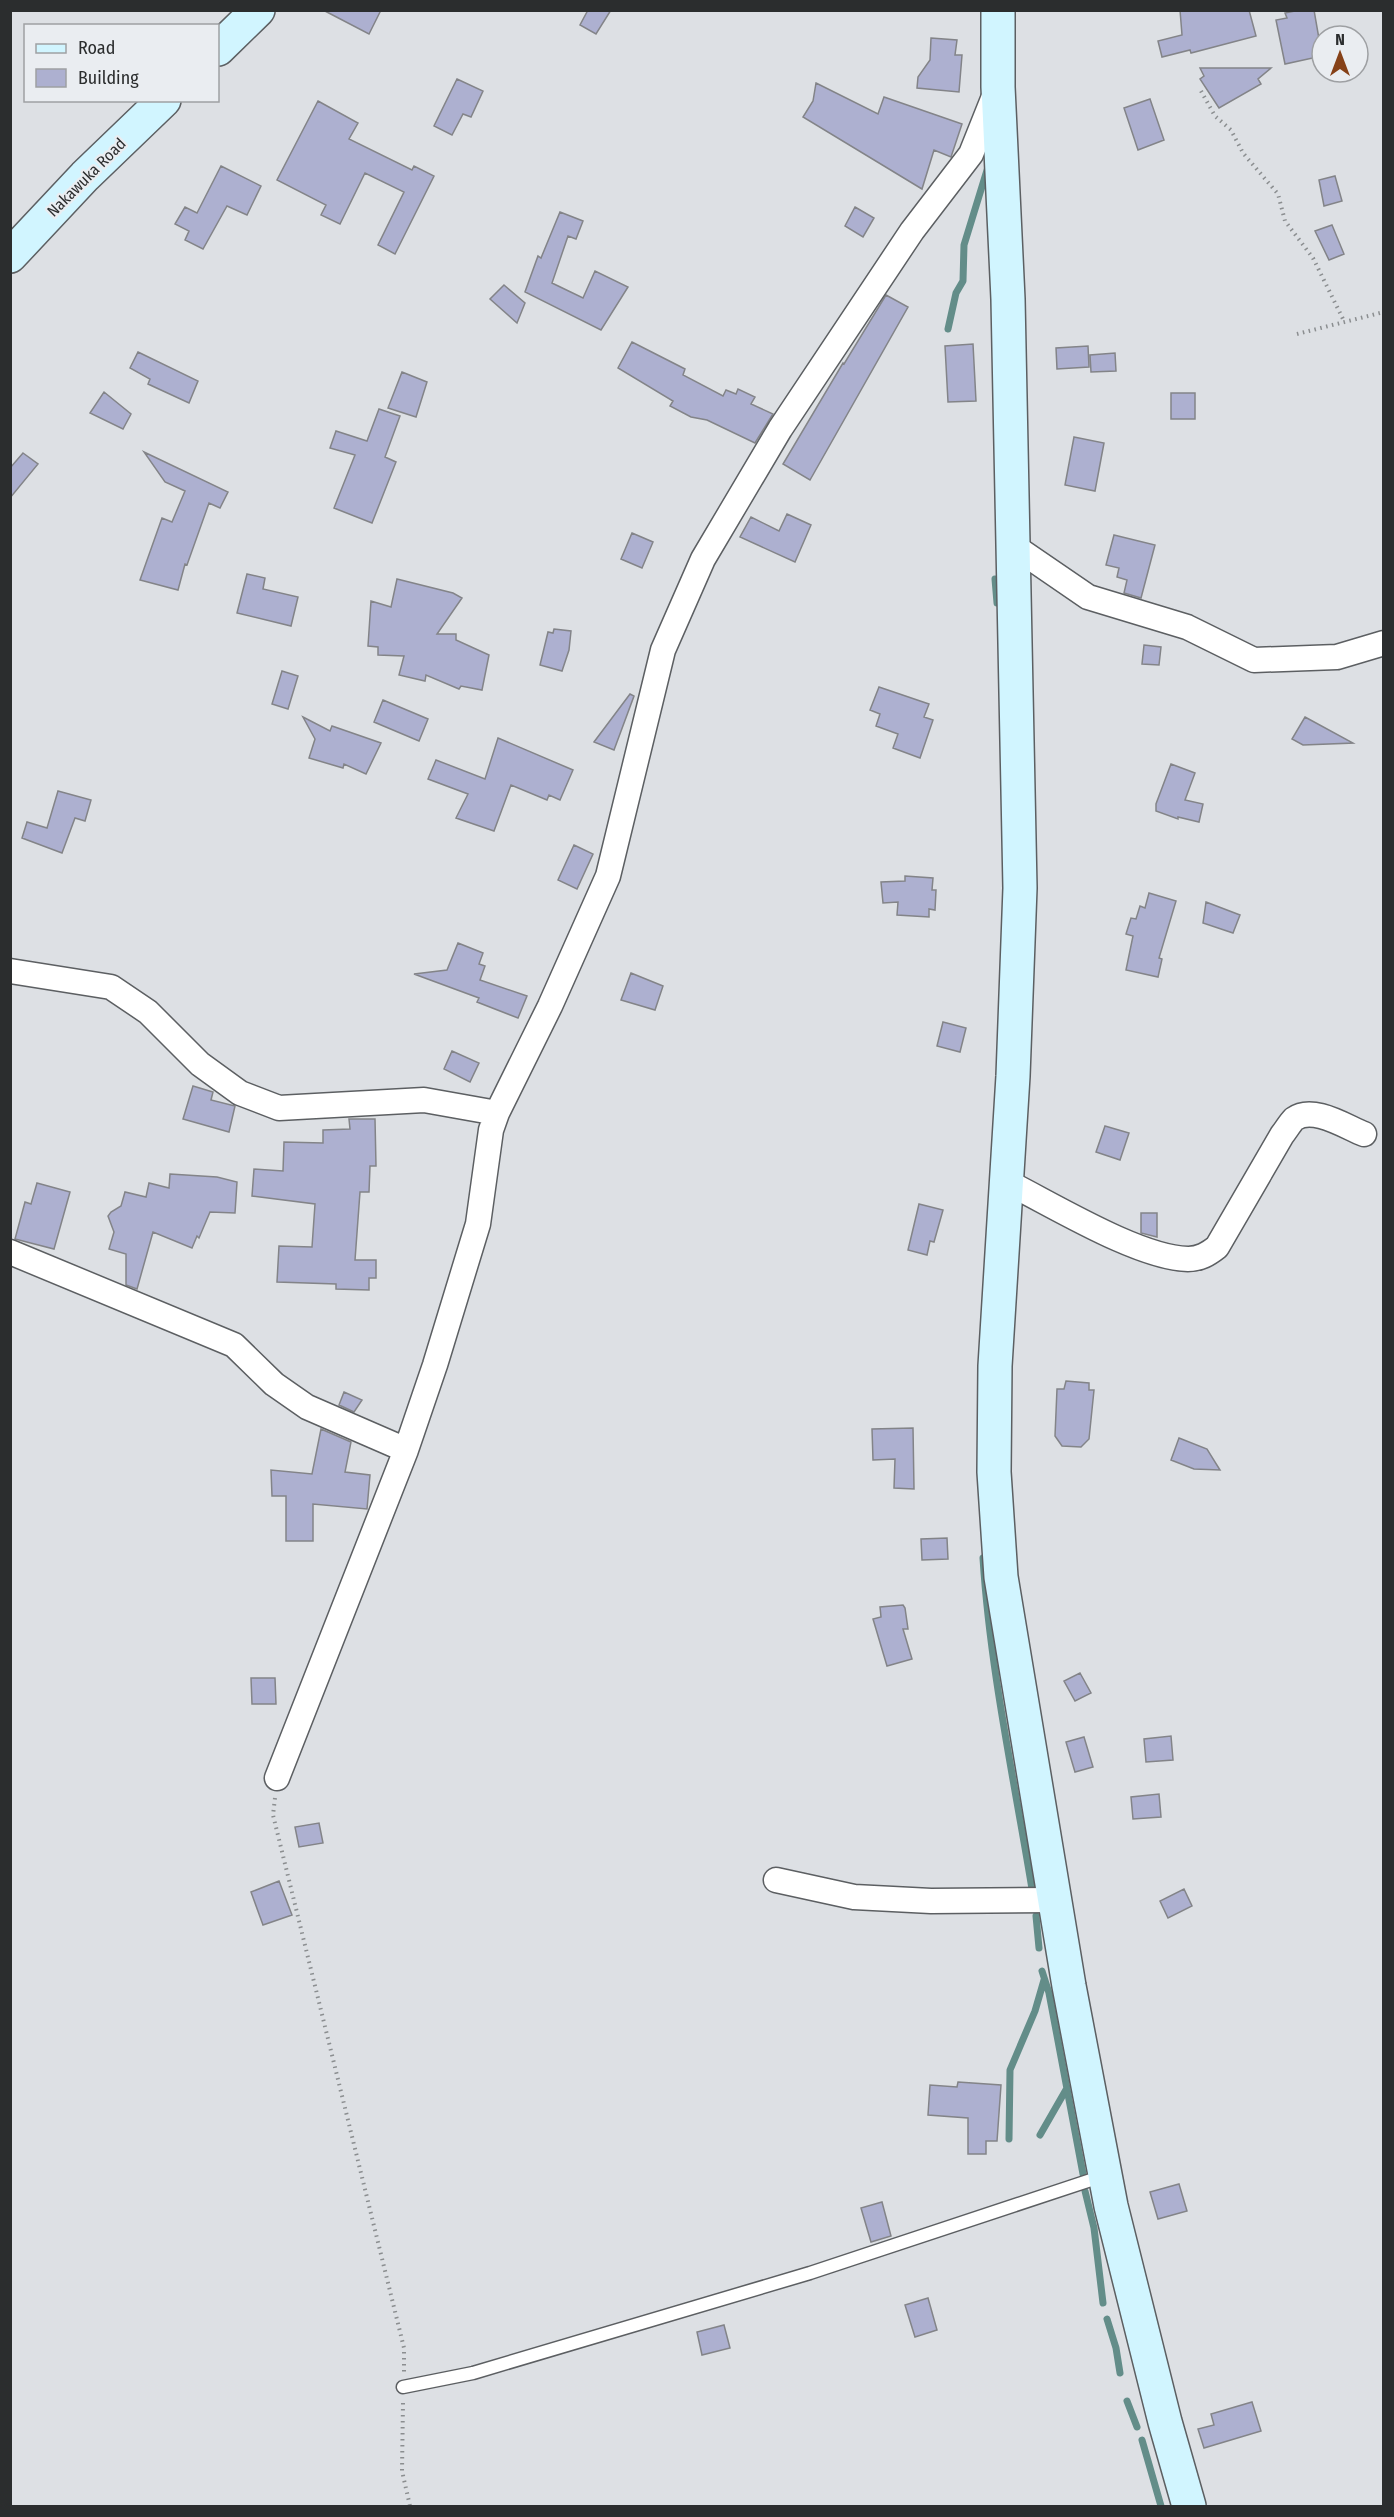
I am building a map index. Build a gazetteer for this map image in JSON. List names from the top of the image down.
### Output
{
  "streets": {
    "street": ["Nakawuka Road"]
  },
  "legend": ["Road", "Building"],
  "north": "top"
}
